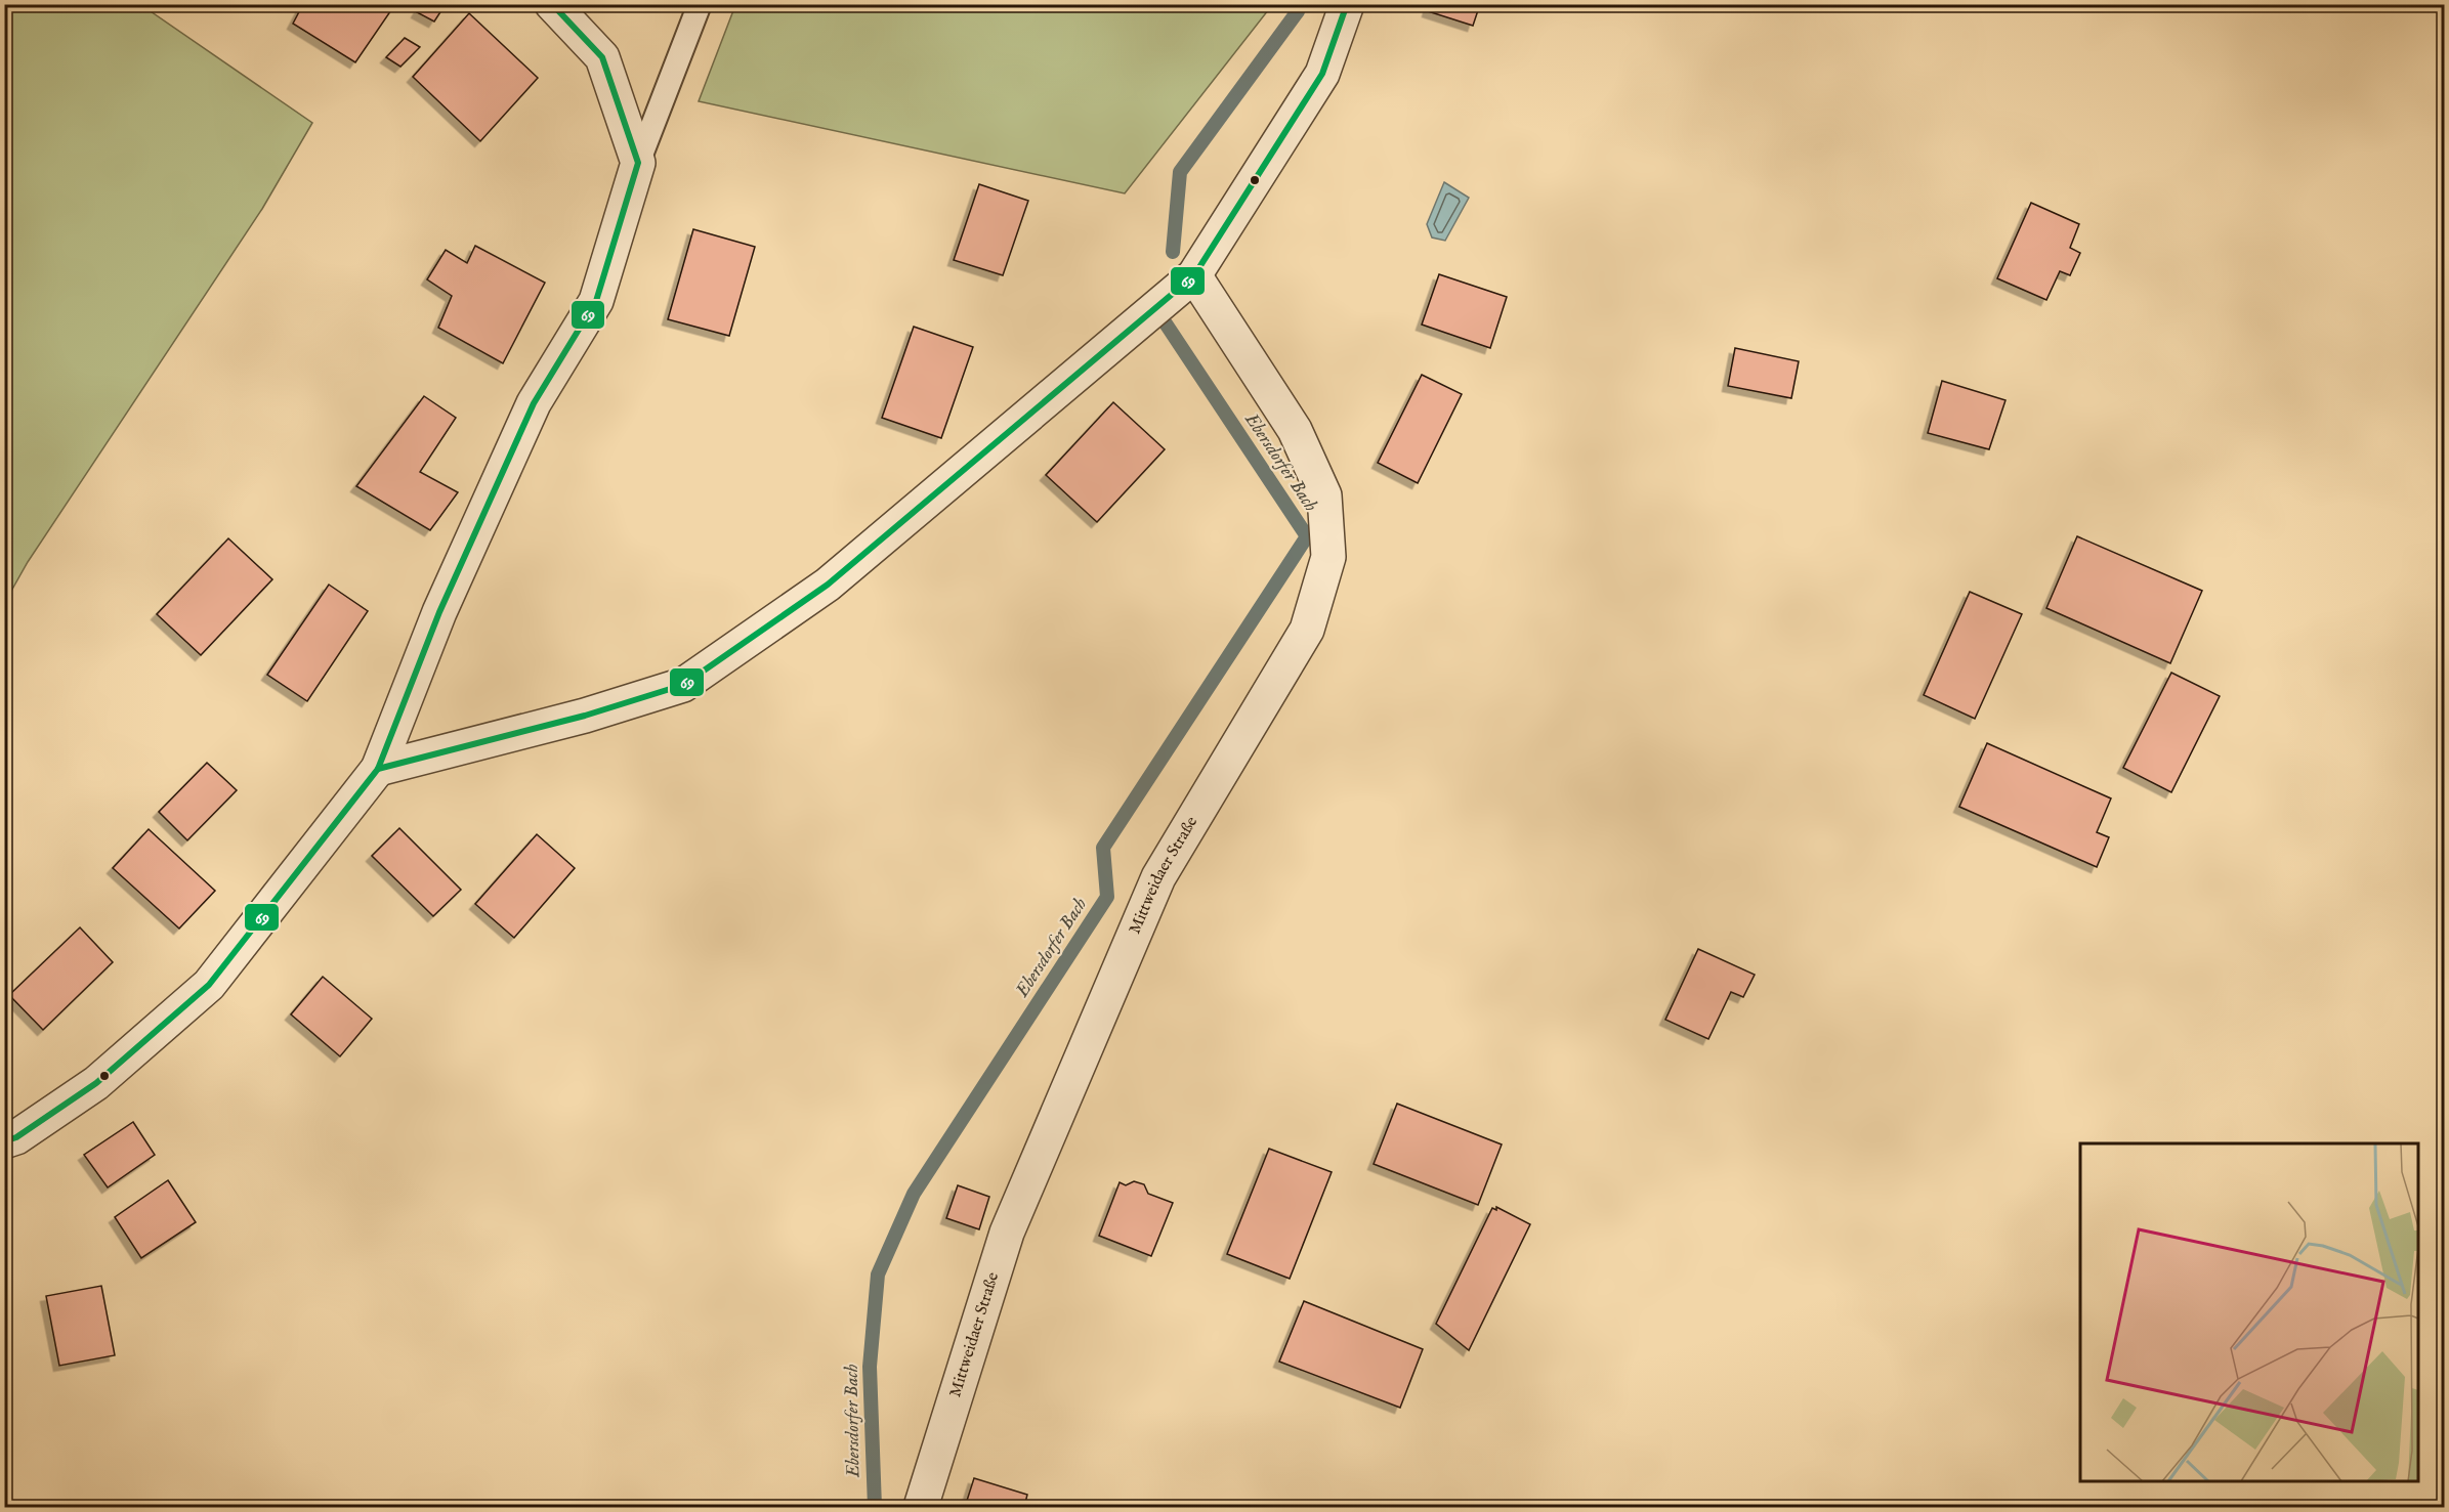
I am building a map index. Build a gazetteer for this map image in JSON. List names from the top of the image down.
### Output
{
  "streets": {
    "street": ["Mittweidaer Straße"]
  },
  "water": ["Ebersdorfer Bach"],
  "lines": ["transit line 69"]
}
